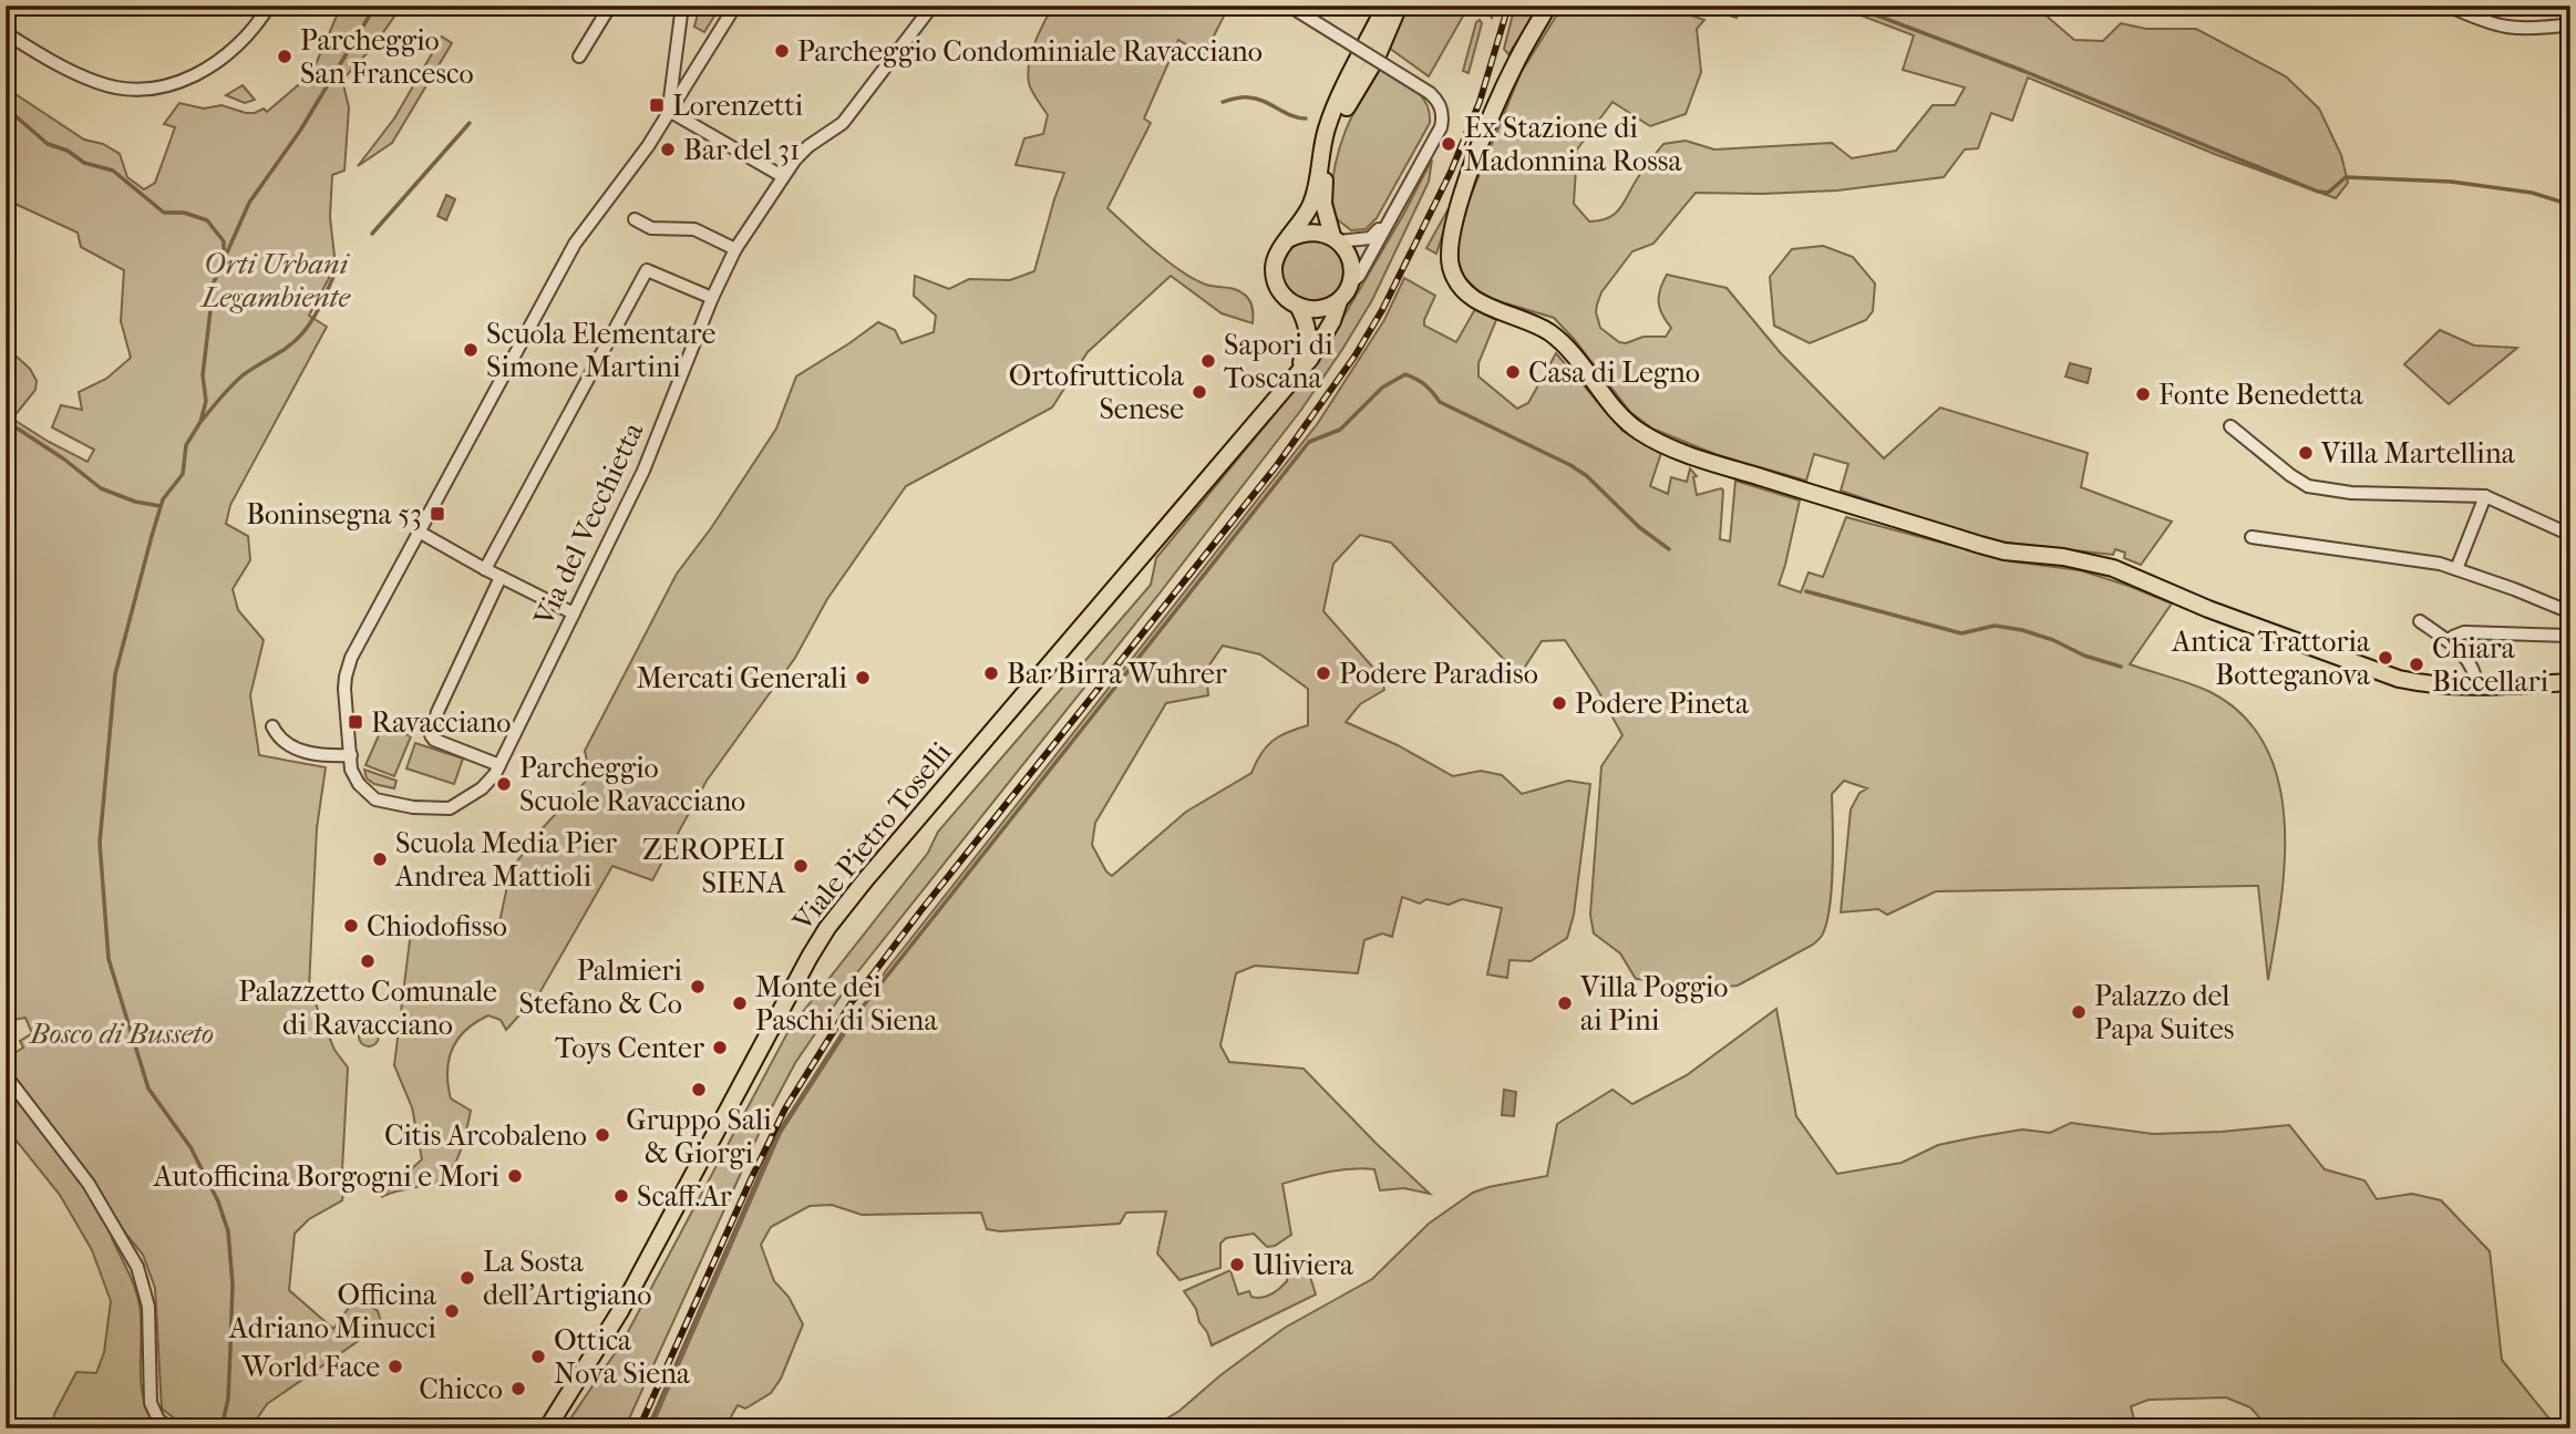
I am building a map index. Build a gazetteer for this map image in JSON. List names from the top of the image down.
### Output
{
  "streets": {
    "main road": ["Viale Pietro Toselli"],
    "street": ["Via del Vecchietta"]
  },
  "parks": ["Orti Urbani Legambiente", "Bosco di Busseto"],
  "places": {
    "other": [
      "Parcheggio Condominiale Ravacciano",
      "Parcheggio San Francesco",
      "Ex Stazione di Madonnina Rossa",
      "Bar del 31",
      "Scuola Elementare Simone Martini",
      "Sapori di Toscana",
      "Casa di Legno",
      "Ortofrutticola Senese",
      "Fonte Benedetta",
      "Villa Martellina",
      "Antica Trattoria Botteganova",
      "Chiara Biccellari",
      "Bar Birra Wuhrer",
      "Podere Paradiso",
      "Mercati Generali",
      "Podere Pineta",
      "Parcheggio Scuole Ravacciano",
      "Scuola Media Pier Andrea Mattioli",
      "ZEROPELI SIENA",
      "Chiodofisso",
      "Palazzetto Comunale di Ravacciano",
      "Palmieri Stefano & Co",
      "Monte dei Paschi di Siena",
      "Villa Poggio ai Pini",
      "Palazzo del Papa Suites",
      "Toys Center",
      "Gruppo Sali & Giorgi",
      "Citis Arcobaleno",
      "Autofficina Borgogni e Mori",
      "Scaff.Ar",
      "Uliviera",
      "La Sosta dell'Artigiano",
      "Officina Adriano Minucci",
      "Ottica Nova Siena",
      "World Face",
      "Chicco"
    ],
    "transit": ["Lorenzetti", "Boninsegna 53", "Ravacciano"]
  }
}
